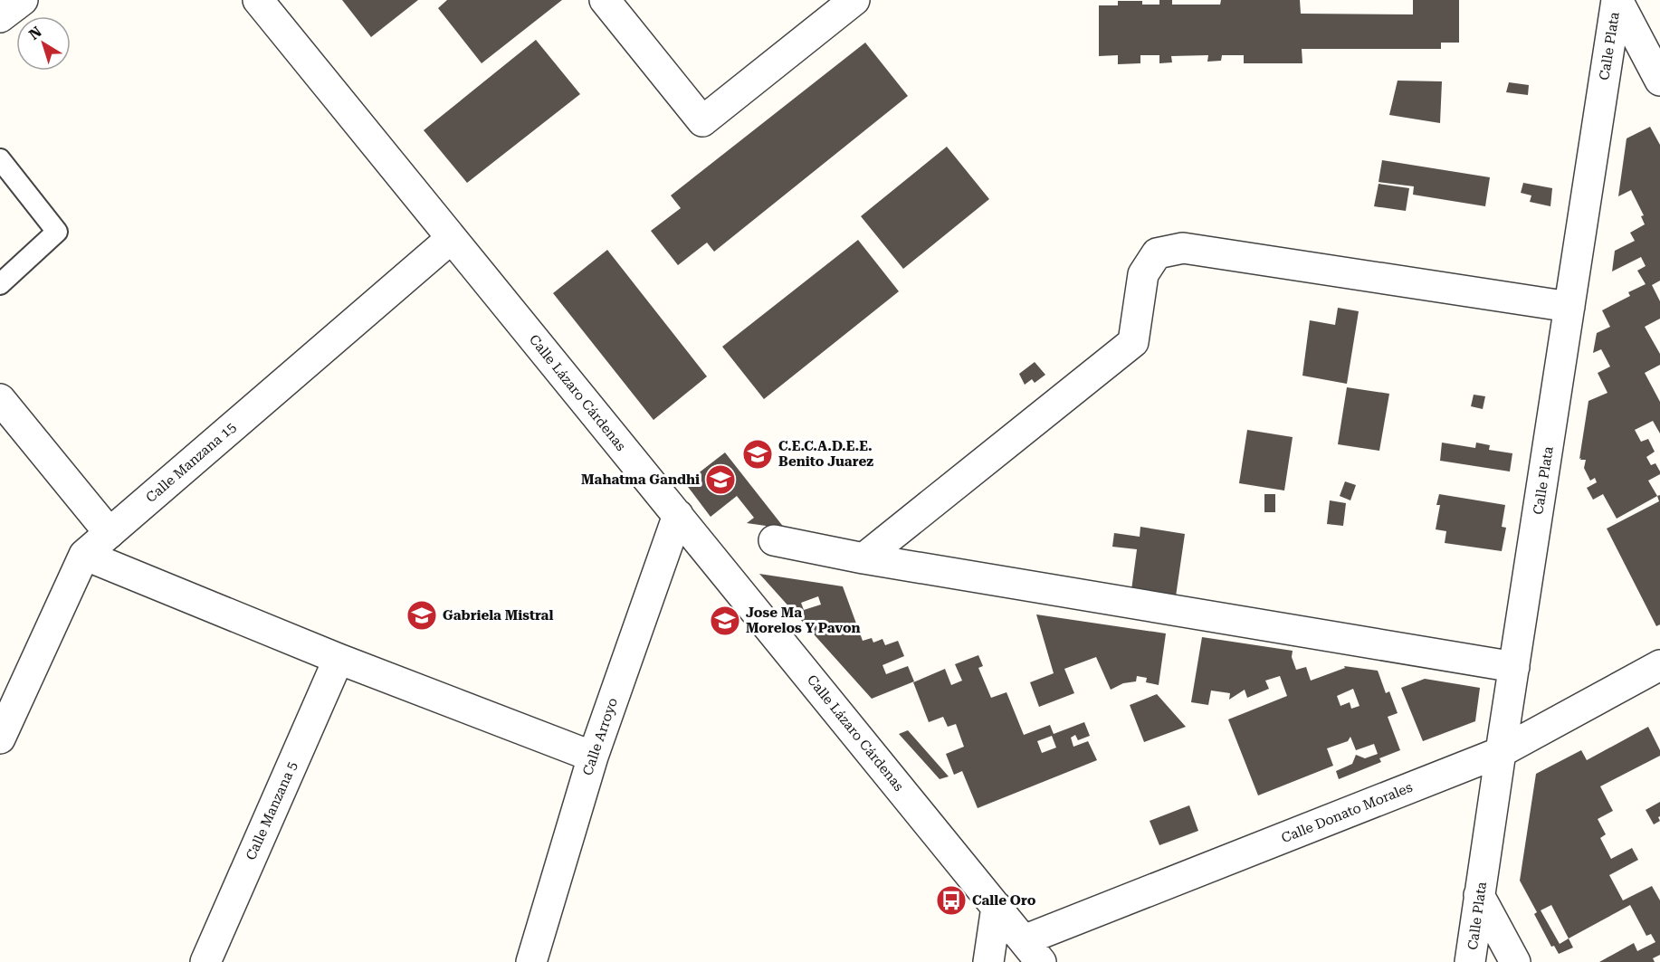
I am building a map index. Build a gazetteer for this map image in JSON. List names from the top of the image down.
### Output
{
  "streets": {
    "street": [
      "Calle Plata",
      "Calle Lázaro Cárdenas",
      "Calle Manzana 15",
      "Calle Arroyo",
      "Calle Manzana 5",
      "Calle Donato Morales"
    ]
  },
  "crossings": [
    ["Calle Plata", "Calle Donato Morales"],
    ["Calle Lázaro Cárdenas", "Calle Manzana 15"],
    ["Calle Lázaro Cárdenas", "Calle Arroyo"],
    ["Calle Lázaro Cárdenas", "Calle Donato Morales"]
  ],
  "places": {
    "school or university": [
      "C.E.C.A.D.E.E. Benito Juarez",
      "Mahatma Gandhi",
      "Gabriela Mistral",
      "Jose Ma Morelos Y Pavon"
    ],
    "bus stop": ["Calle Oro"]
  },
  "north": "top left"
}
